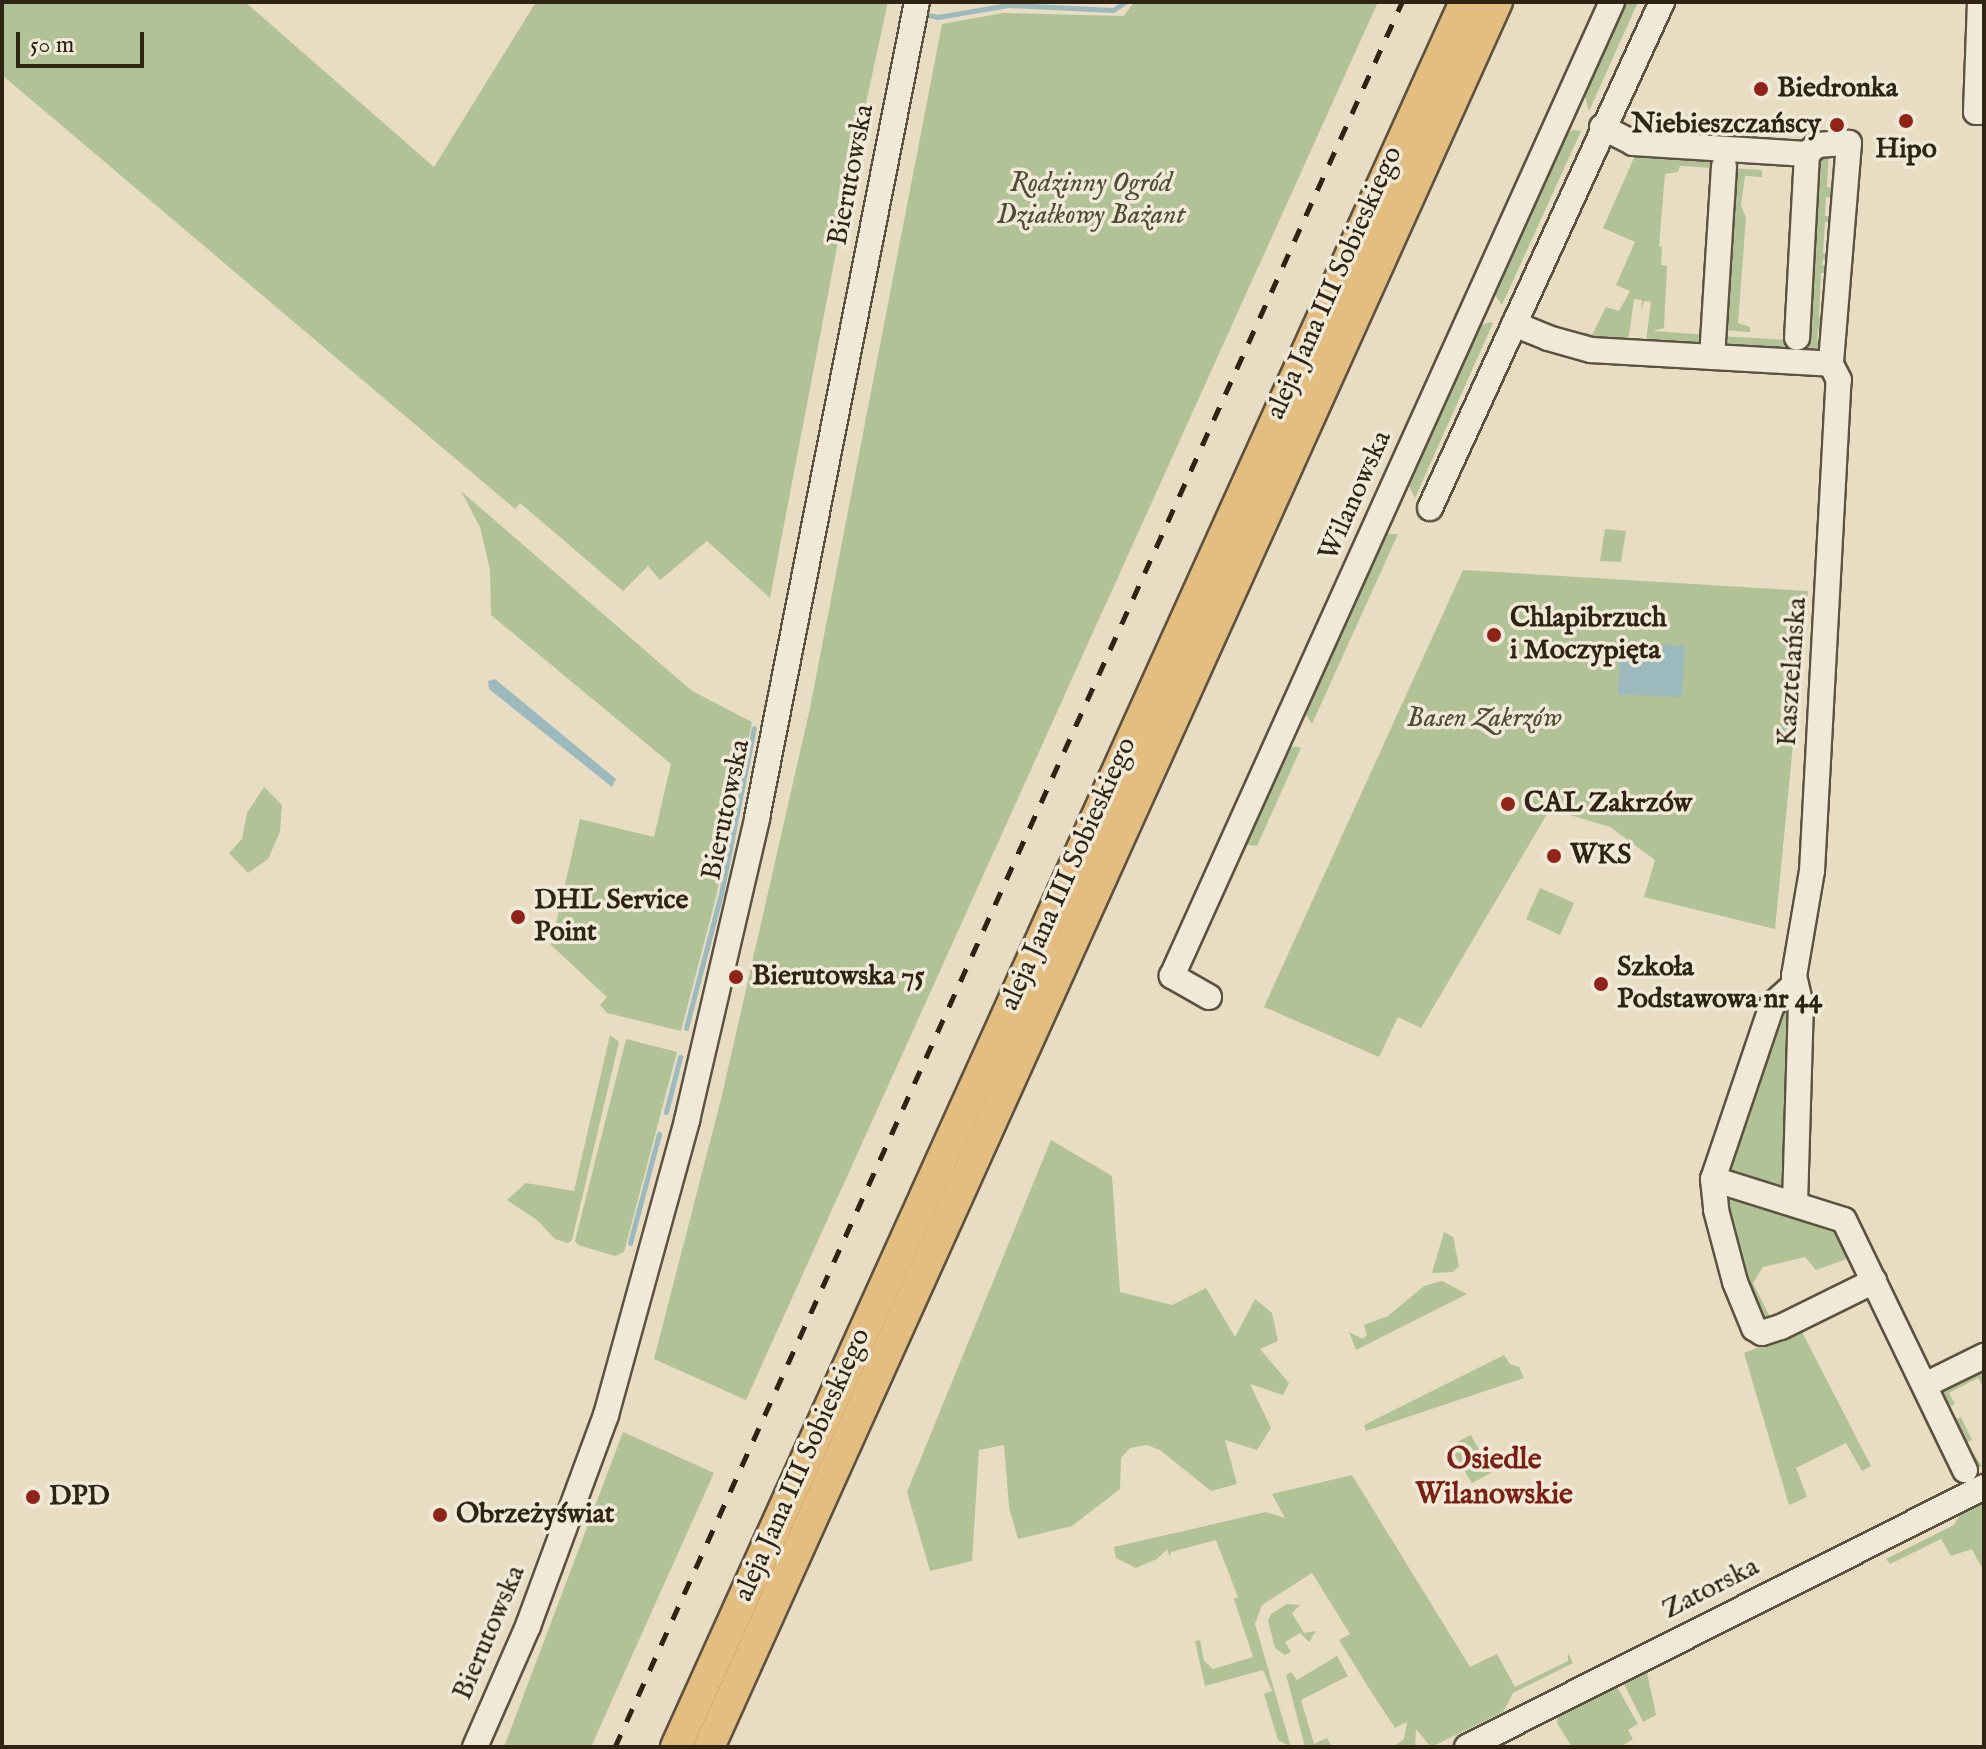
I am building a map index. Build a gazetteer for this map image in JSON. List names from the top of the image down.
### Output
{
  "streets": {
    "main road": ["aleja Jana III Sobieskiego"],
    "street": [
      "Bierutowska",
      "Wilanowska",
      "Kasztelańska",
      "Zatorska"
    ]
  },
  "districts": ["Osiedle Wilanowskie"],
  "parks": ["Rodzinny Ogród Działkowy Bażant", "Basen Zakrzów"],
  "places": [
    "Biedronka",
    "Hipo",
    "Niebieszczańscy",
    "Chlapibrzuch i Moczypięta",
    "CAL Zakrzów",
    "WKS",
    "DHL Service Point",
    "Bierutowska 75",
    "Szkoła Podstawowa nr 44",
    "DPD",
    "Obrzeżyświat"
  ],
  "scale_bar": "50 m"
}
